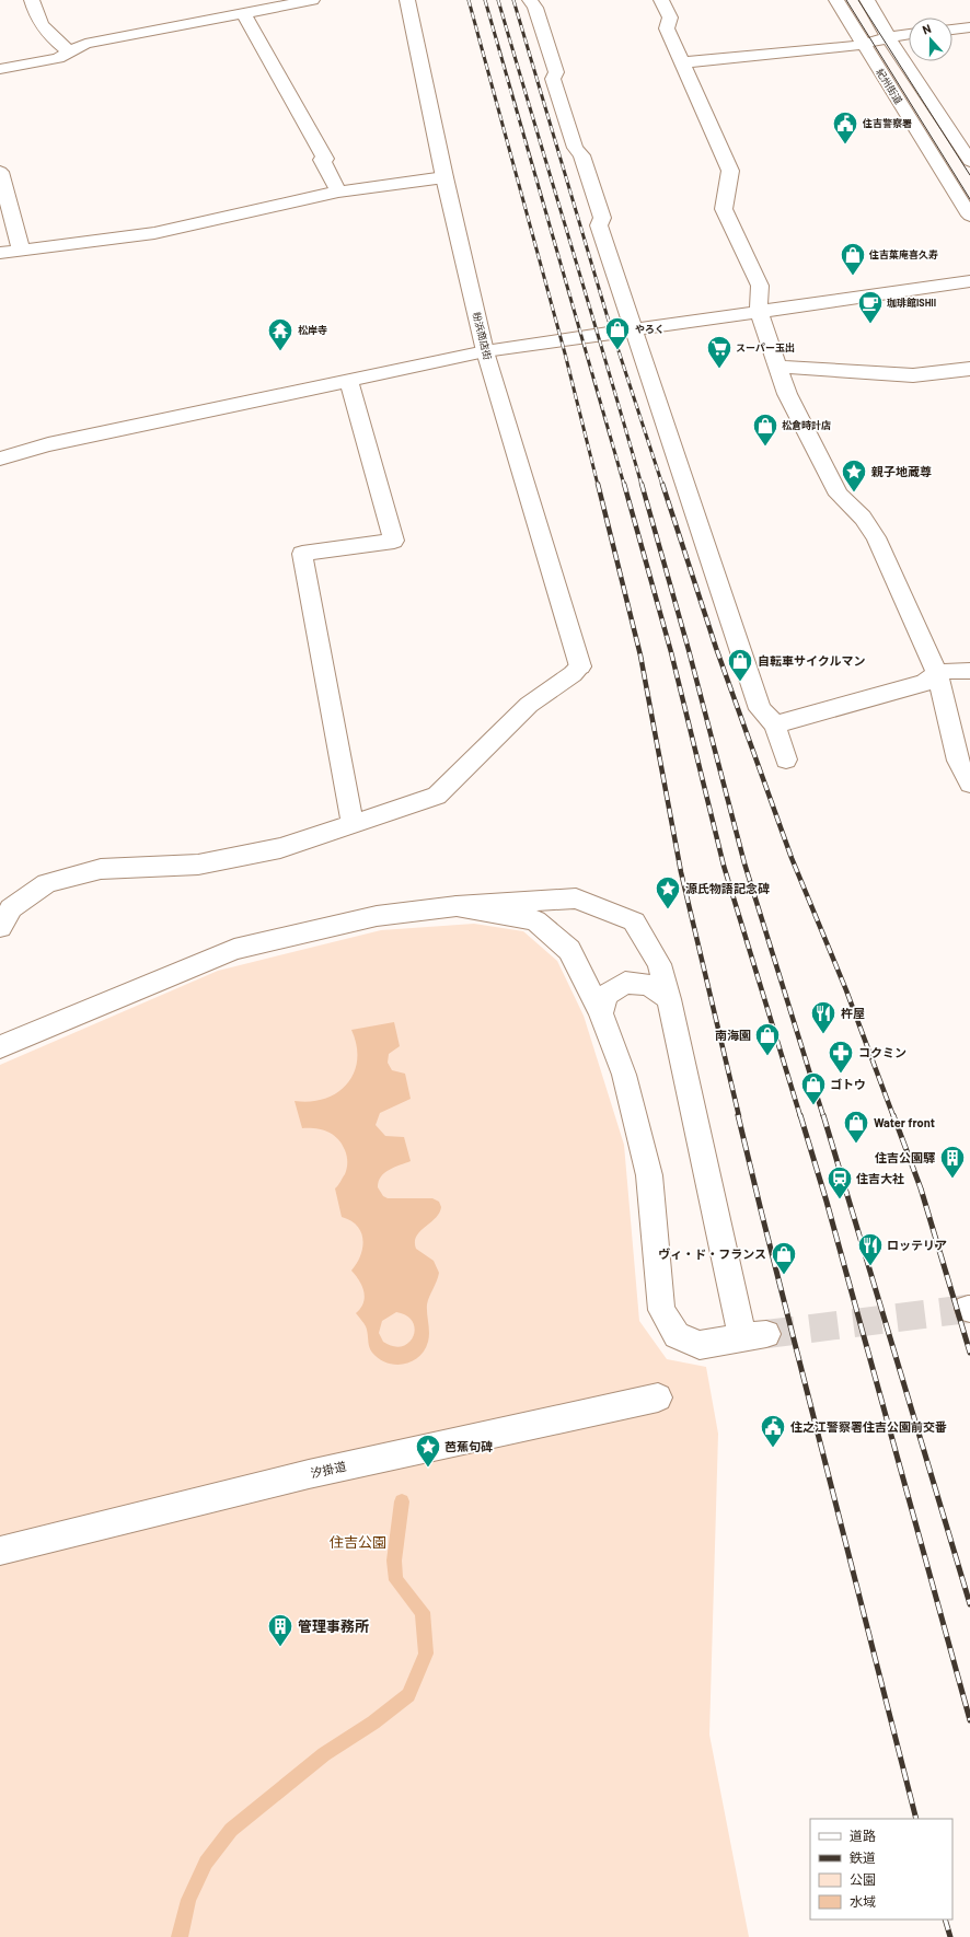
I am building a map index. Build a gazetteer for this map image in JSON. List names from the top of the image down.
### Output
{
  "streets": {
    "street": ["紀州街道", "粉浜商店街", "汐掛道"]
  },
  "parks": ["住吉公園"],
  "places": {
    "public building": ["住吉警察署", "住之江警察署住吉公園前交番"],
    "shop": [
      "住吉菓庵喜久寿",
      "やろく",
      "松倉時計店",
      "自転車サイクルマン",
      "南海園",
      "ゴトウ",
      "Water front",
      "ヴィ・ド・フランス"
    ],
    "cafe": ["珈琲館ISHII"],
    "temple": ["松岸寺"],
    "supermarket": ["スーパー玉出"],
    "place": ["親子地蔵尊", "源氏物語記念碑", "芭蕉句碑"],
    "restaurant": ["杵屋", "ロッテリア"],
    "pharmacy": ["コクミン"],
    "building": ["住吉公園驛", "管理事務所"],
    "station": ["住吉大社"]
  },
  "legend": [
    "道路",
    "鉄道",
    "公園",
    "水域"
  ],
  "north": "top"
}
